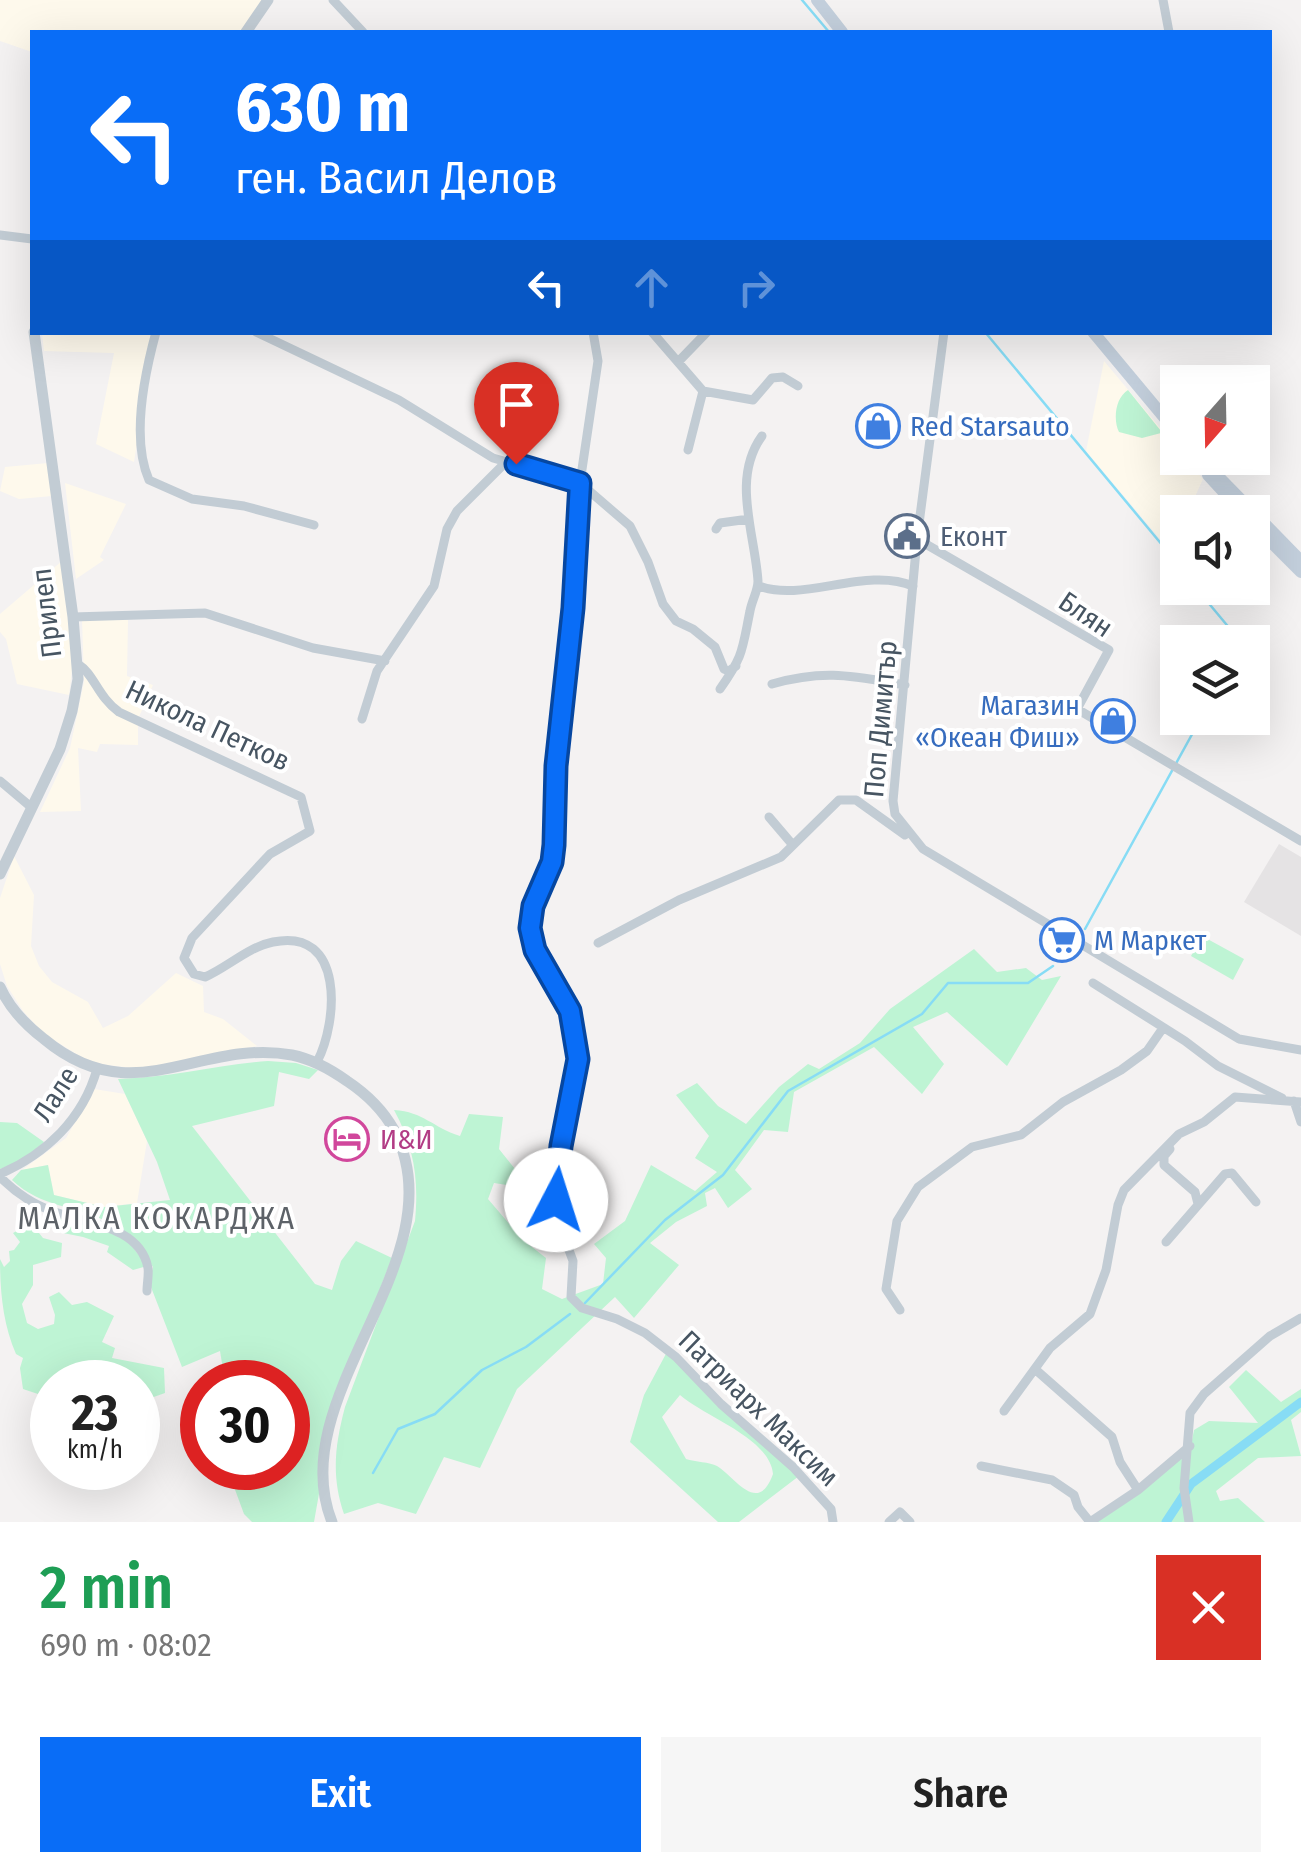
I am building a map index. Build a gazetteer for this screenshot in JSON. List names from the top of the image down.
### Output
{
  "streets": {
    "street": [
      "Прилеп",
      "Блян",
      "Поп Димитър",
      "Никола Петков",
      "Лале",
      "Патриарх Максим"
    ]
  },
  "crossings": [
    ["Прилеп", "Никола Петков"],
    ["Блян", "Поп Димитър"]
  ],
  "districts": ["МАЛКА КОКАРДЖА"],
  "places": {
    "shop": ["Red Starsauto", "Магазин «Океан Фиш»"],
    "public building": ["Еконт"],
    "supermarket": ["М Маркет"],
    "hotel": ["И&И"]
  },
  "north": "bottom",
  "page": {
    "turn": ["630 m", "ген. Васил Делов"],
    "speed": "23 km/h",
    "limit": "30",
    "heading": ["2 min", "690 m · 08:02"],
    "buttons": ["Exit", "Share"]
  }
}
